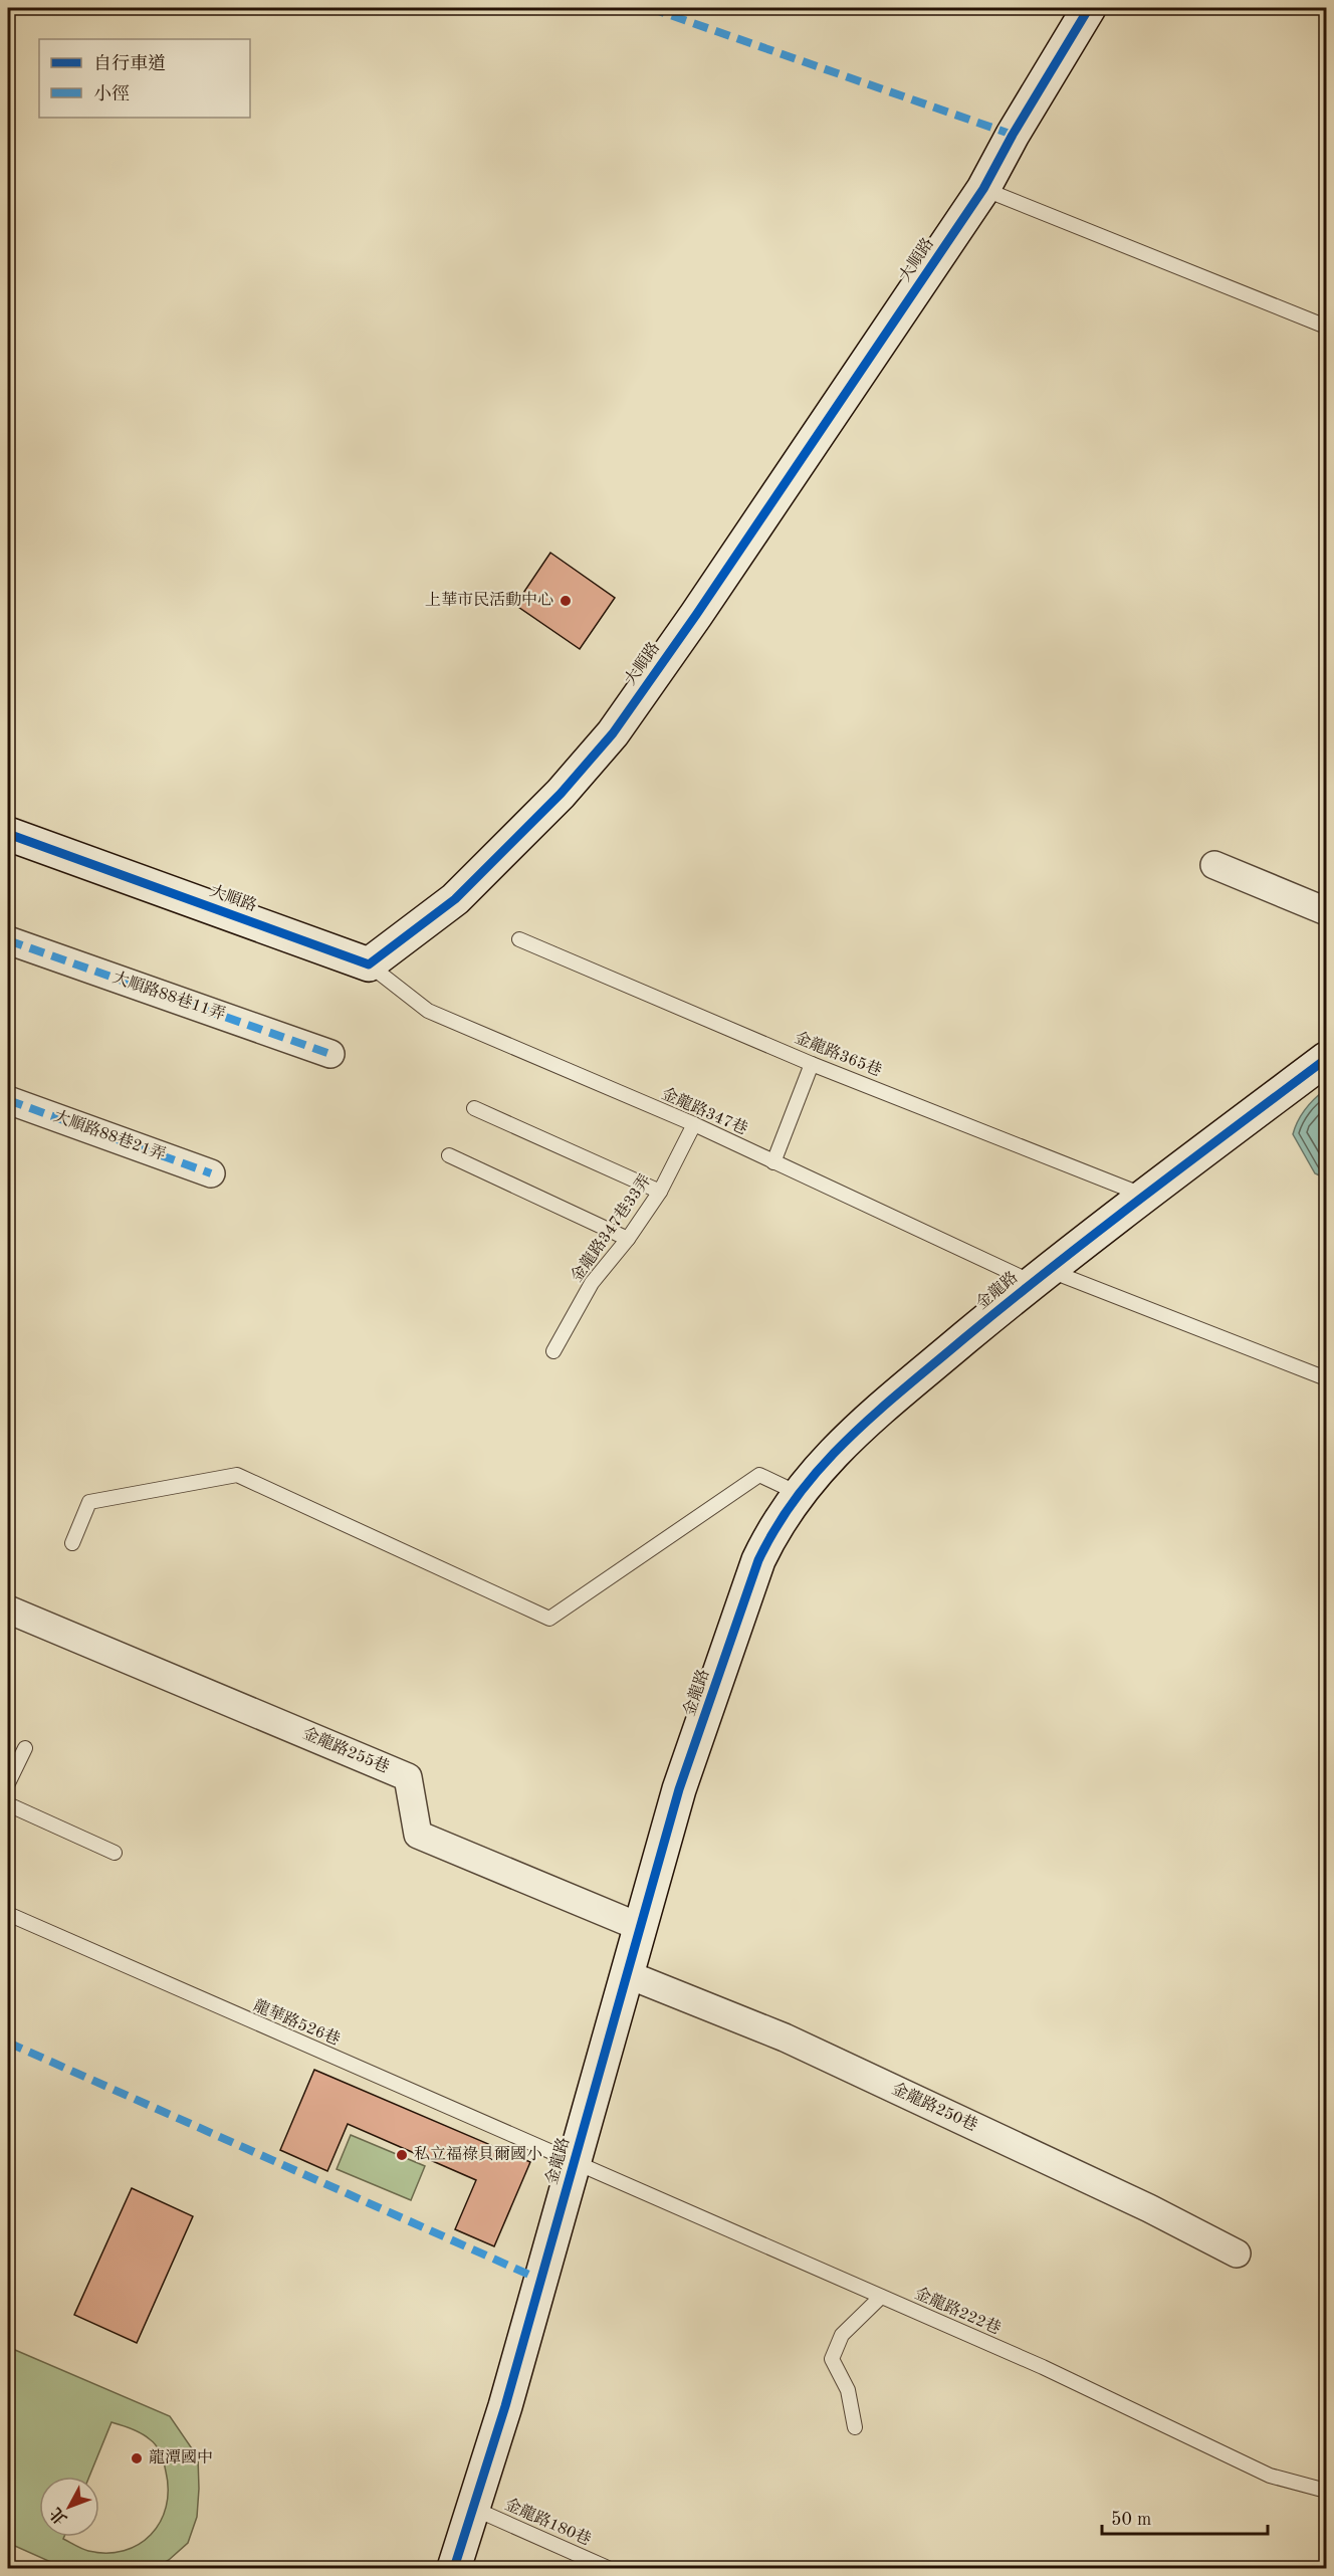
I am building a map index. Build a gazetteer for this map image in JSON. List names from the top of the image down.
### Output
{
  "streets": {
    "street": [
      "大順路",
      "大順路88巷11弄",
      "大順路88巷21弄",
      "金龍路",
      "金龍路255巷",
      "金龍路250巷"
    ],
    "lane": [
      "金龍路365巷",
      "金龍路347巷",
      "金龍路347巷33弄",
      "龍華路526巷",
      "金龍路222巷",
      "金龍路180巷"
    ]
  },
  "crossings": [
    ["大順路", "金龍路347巷"],
    ["金龍路365巷", "金龍路"],
    ["金龍路347巷", "金龍路347巷33弄"],
    ["金龍路347巷", "金龍路"],
    ["金龍路", "金龍路255巷"],
    ["金龍路", "龍華路526巷"],
    ["金龍路", "金龍路250巷"],
    ["金龍路", "金龍路222巷"],
    ["金龍路", "金龍路180巷"],
    ["龍華路526巷", "金龍路222巷"]
  ],
  "places": ["上華市民活動中心", "私立福祿貝爾國小", "龍潭國中"],
  "legend": ["自行車道", "小徑"],
  "scale_bar": "50 m",
  "north": "bottom left"
}
